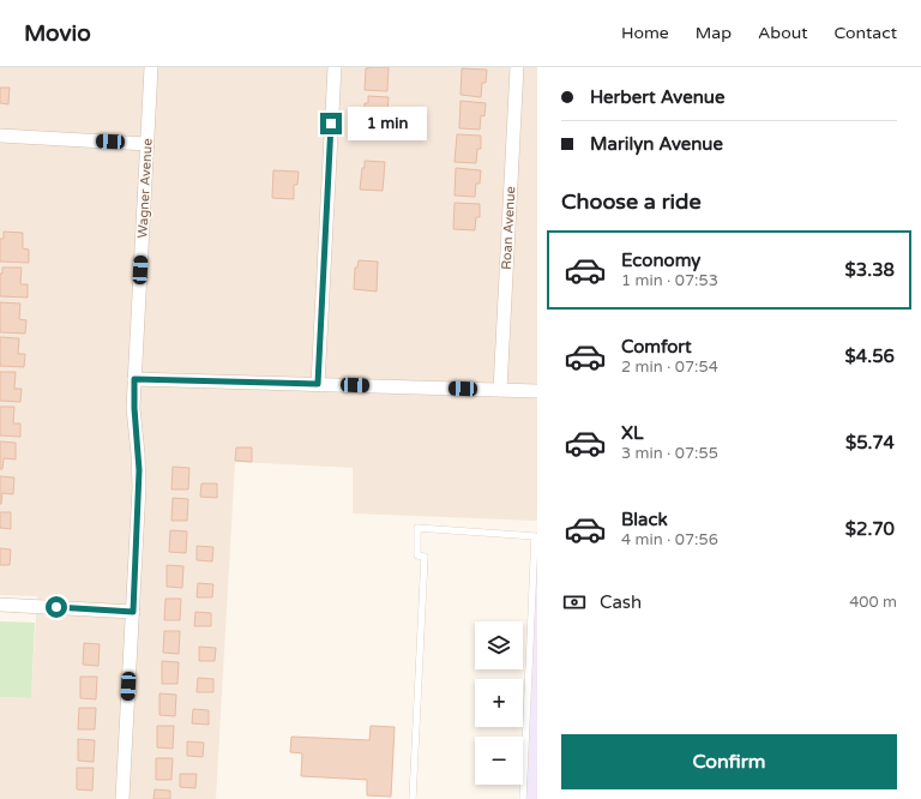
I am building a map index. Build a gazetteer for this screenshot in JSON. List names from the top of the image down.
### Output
{
  "streets": {
    "street": ["Wagner Avenue", "Roan Avenue"]
  },
  "page": {
    "header": "Movio",
    "nav": [
      "Home",
      "Map",
      "About",
      "Contact"
    ],
    "banner": ["Herbert Avenue", "Marilyn Avenue"],
    "bubble": "1 min",
    "heading": "Choose a ride",
    "list": [
      {
        "name": "Economy",
        "note": "1 min · 07:53",
        "value": "$3.38"
      },
      {
        "name": "Comfort",
        "note": "2 min · 07:54",
        "value": "$4.56"
      },
      {
        "name": "XL",
        "note": "3 min · 07:55",
        "value": "$5.74"
      },
      {
        "name": "Black",
        "note": "4 min · 07:56",
        "value": "$2.70"
      }
    ],
    "pay": ["Cash", "400 m"],
    "map_buttons": ["+", "−"],
    "buttons": "Confirm"
  }
}
